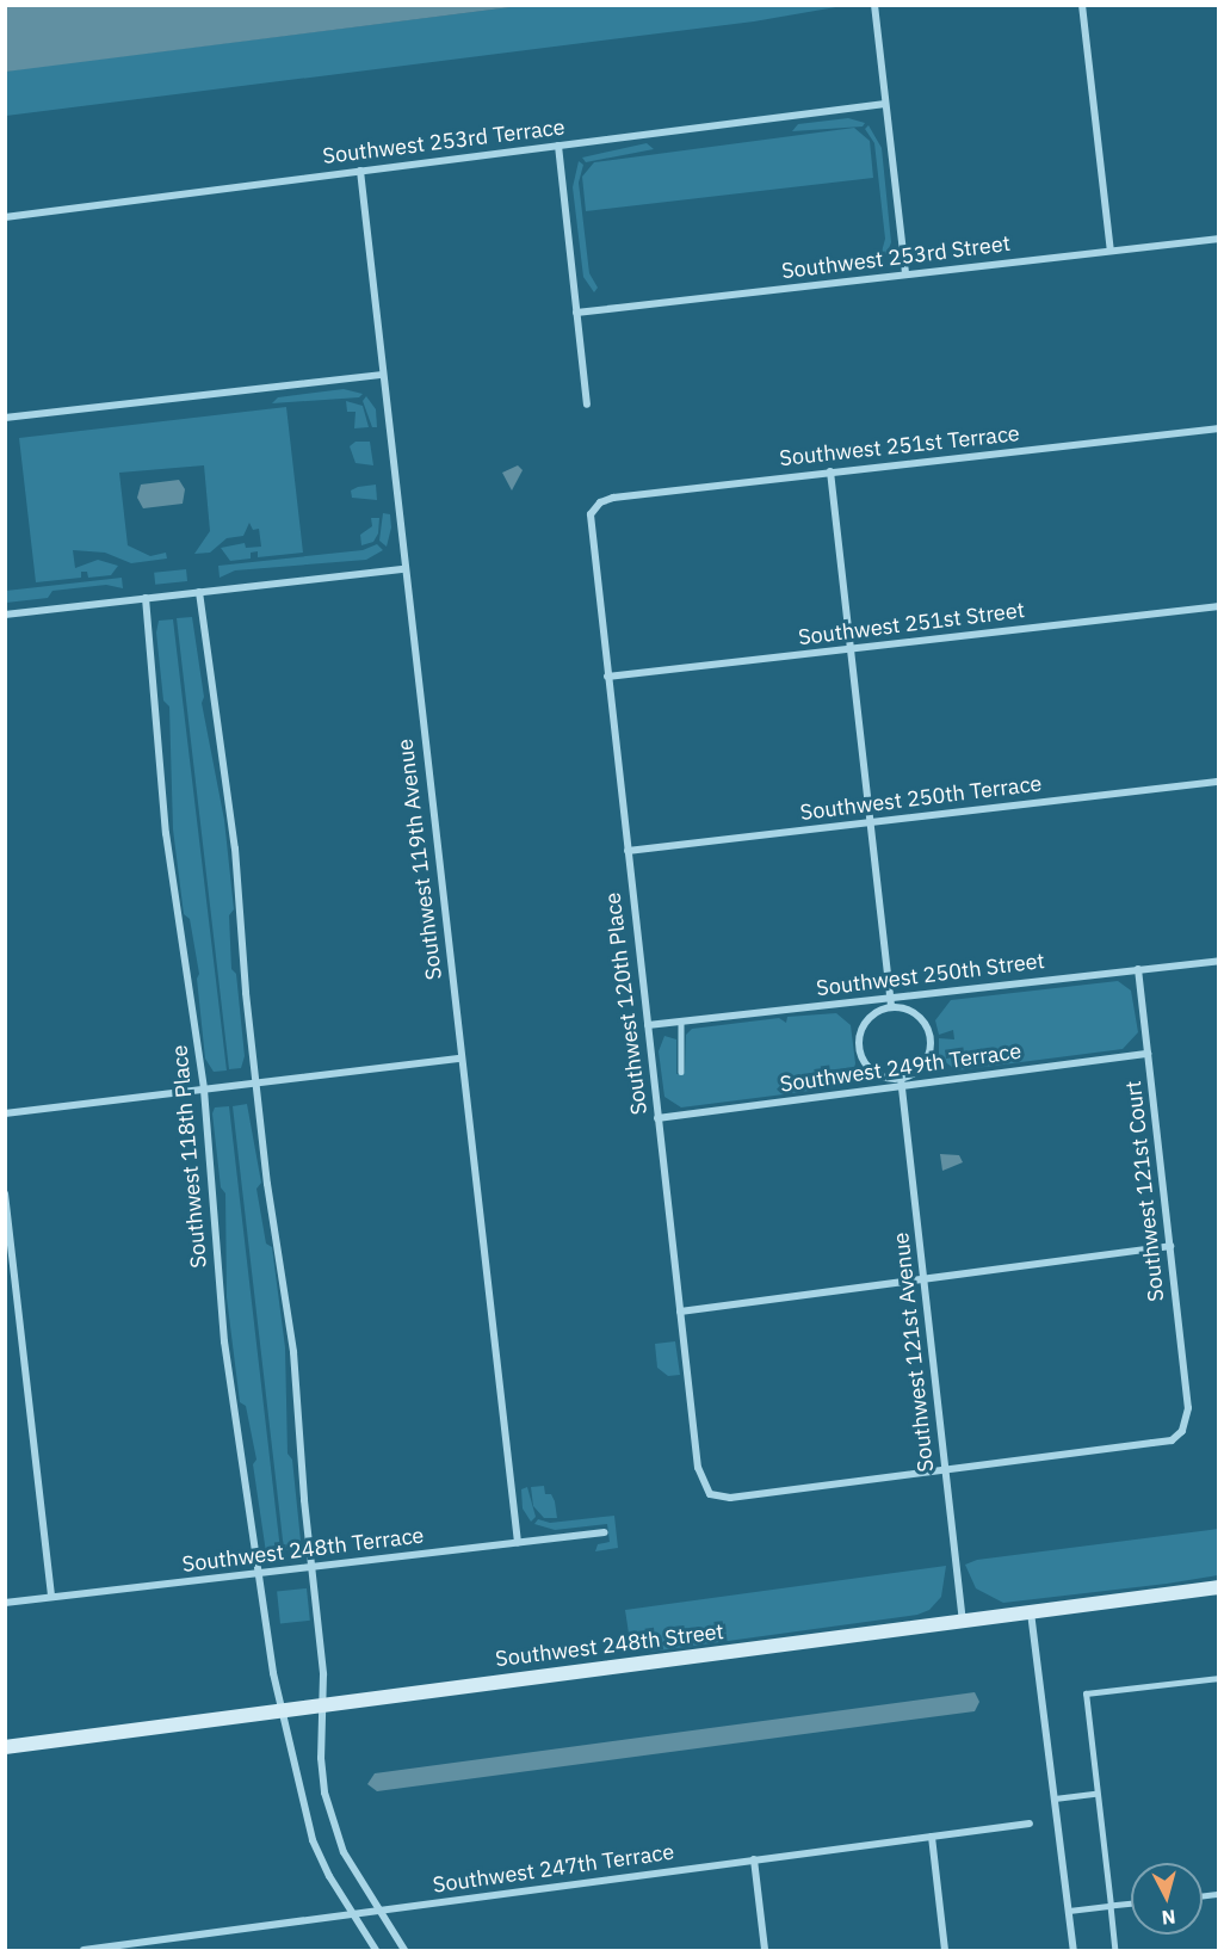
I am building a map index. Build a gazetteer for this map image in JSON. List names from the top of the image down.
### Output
{
  "streets": {
    "street": [
      "Southwest 253rd Terrace",
      "Southwest 253rd Street",
      "Southwest 251st Terrace",
      "Southwest 251st Street",
      "Southwest 250th Terrace",
      "Southwest 119th Avenue",
      "Southwest 250th Street",
      "Southwest 120th Place",
      "Southwest 249th Terrace",
      "Southwest 118th Place",
      "Southwest 121st Court",
      "Southwest 121st Avenue",
      "Southwest 248th Terrace",
      "Southwest 248th Street",
      "Southwest 247th Terrace"
    ]
  },
  "crossings": [
    ["Southwest 253rd Terrace", "Southwest 119th Avenue"],
    ["Southwest 251st Terrace", "Southwest 120th Place"],
    ["Southwest 251st Street", "Southwest 120th Place"],
    ["Southwest 250th Terrace", "Southwest 120th Place"],
    ["Southwest 119th Avenue", "Southwest 248th Terrace"],
    ["Southwest 250th Street", "Southwest 120th Place"],
    ["Southwest 250th Street", "Southwest 121st Court"],
    ["Southwest 120th Place", "Southwest 249th Terrace"],
    ["Southwest 120th Place", "Southwest 121st Court"],
    ["Southwest 120th Place", "Southwest 121st Avenue"],
    ["Southwest 249th Terrace", "Southwest 121st Court"],
    ["Southwest 249th Terrace", "Southwest 121st Avenue"],
    ["Southwest 118th Place", "Southwest 248th Terrace"],
    ["Southwest 118th Place", "Southwest 248th Street"],
    ["Southwest 118th Place", "Southwest 247th Terrace"],
    ["Southwest 121st Court", "Southwest 121st Avenue"],
    ["Southwest 121st Avenue", "Southwest 248th Street"]
  ],
  "north": "bottom"
}
